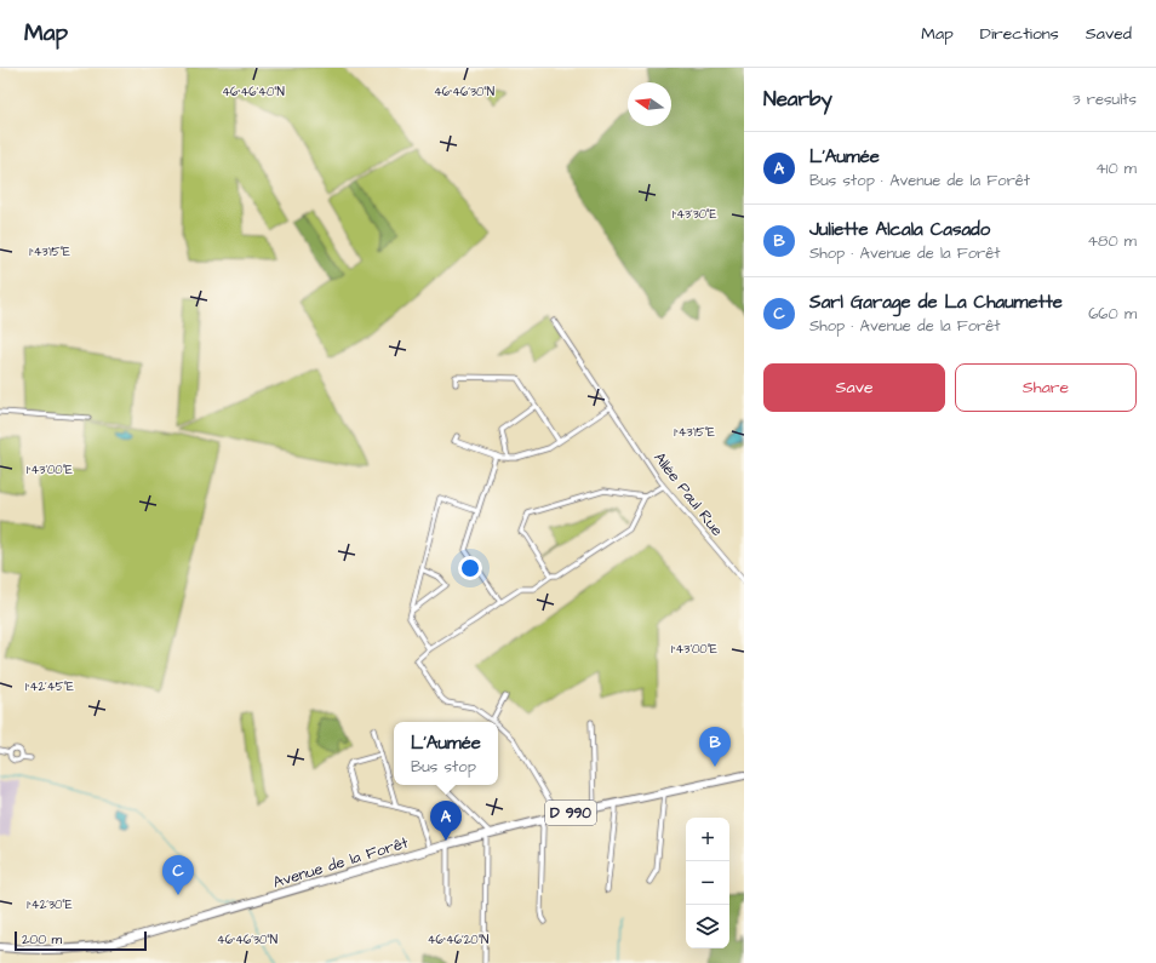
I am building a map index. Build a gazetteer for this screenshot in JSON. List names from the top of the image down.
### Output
{
  "streets": {
    "main road": ["D 990", "Avenue de la Forêt"],
    "street": ["Allée Paul Rue"]
  },
  "scale_bar": "200 m",
  "north": "left",
  "page": {
    "header": "Map",
    "nav": ["Map", "Directions", "Saved"],
    "heading": ["Nearby", "3 results"],
    "list": [
      {
        "mark": "A",
        "name": "L'Aumée",
        "note": "Bus stop · Avenue de la Forêt",
        "value": "410 m"
      },
      {
        "mark": "B",
        "name": "Juliette Alcala Casado",
        "note": "Shop · Avenue de la Forêt",
        "value": "480 m"
      },
      {
        "mark": "C",
        "name": "Sarl Garage de La Chaumette",
        "note": "Shop · Avenue de la Forêt",
        "value": "660 m"
      }
    ],
    "buttons": ["Save", "Share"],
    "popup": ["L'Aumée", "Bus stop"],
    "pins": ["B", "A", "C"],
    "map_buttons": ["+", "−"],
    "scale": "200 m"
  },
  "coordinates": [
    "46°46'40\"N",
    "46°46'30\"N",
    "1°43'30\"E",
    "1°43'15\"E",
    "1°43'00\"E",
    "1°42'45\"E",
    "1°42'30\"E",
    "46°46'20\"N"
  ]
}
